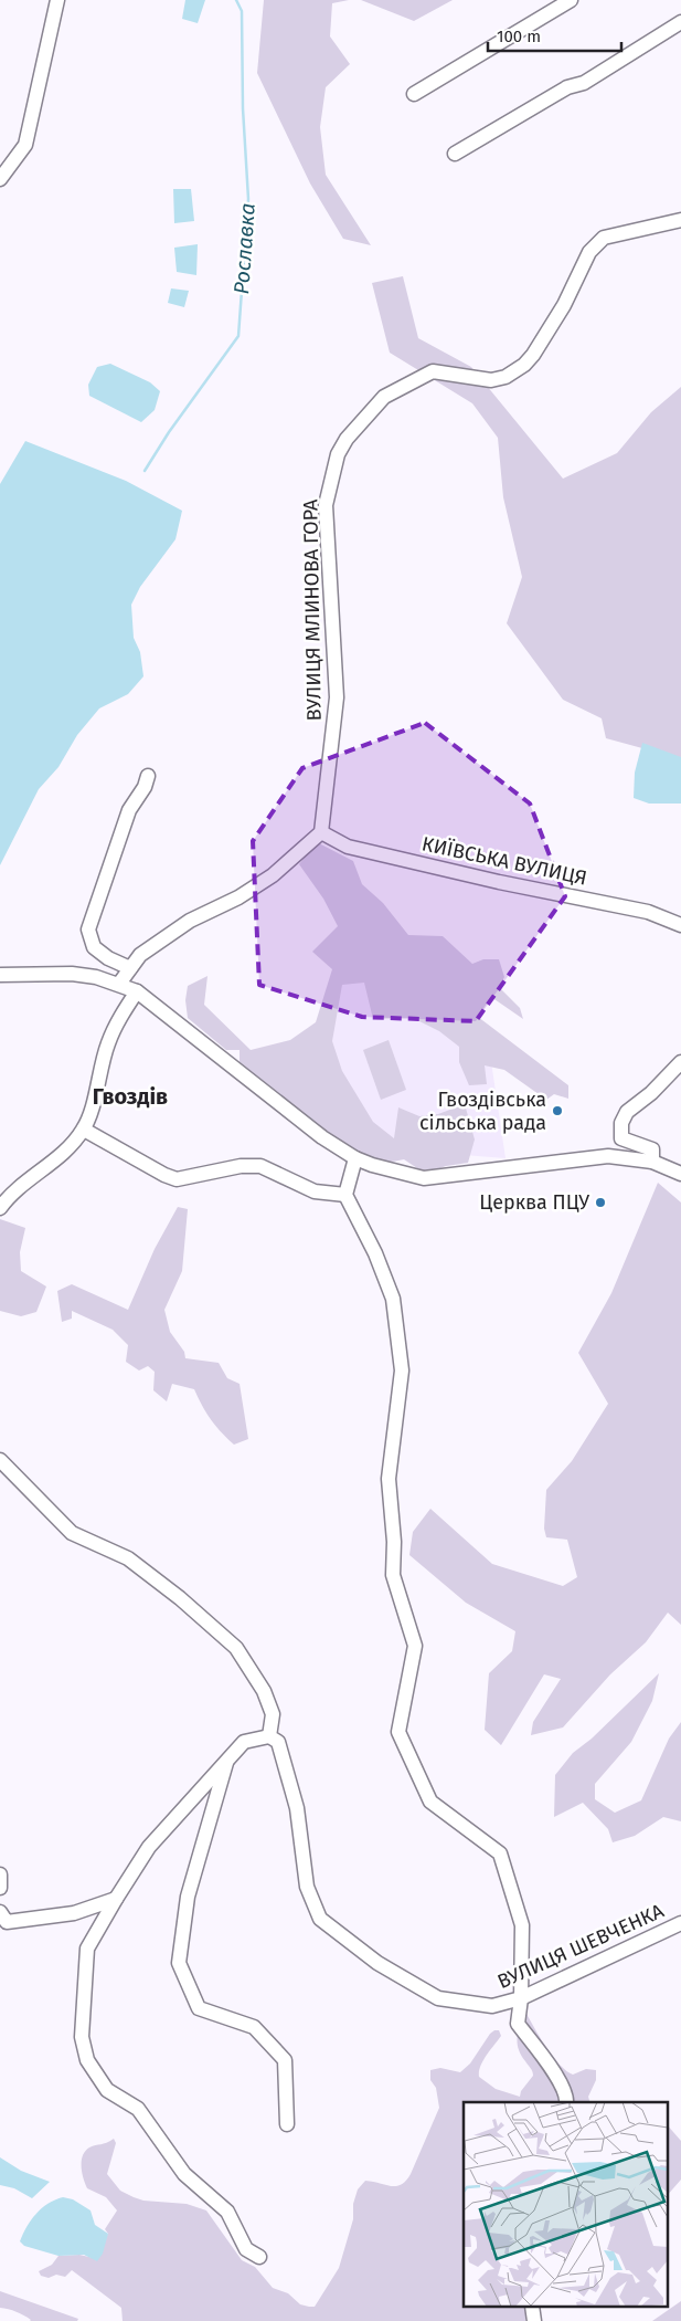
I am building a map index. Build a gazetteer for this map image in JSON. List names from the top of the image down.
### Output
{
  "streets": {
    "street": ["ВУЛИЦЯ МЛИНОВА ГОРА", "КИЇВСЬКА ВУЛИЦЯ", "ВУЛИЦЯ ШЕВЧЕНКА"]
  },
  "crossings": [
    ["ВУЛИЦЯ МЛИНОВА ГОРА", "КИЇВСЬКА ВУЛИЦЯ"]
  ],
  "districts": ["Гвоздів"],
  "water": ["Рославка"],
  "places": ["Гвоздівська сільська рада", "Церква ПЦУ"],
  "scale_bar": "100 m"
}
